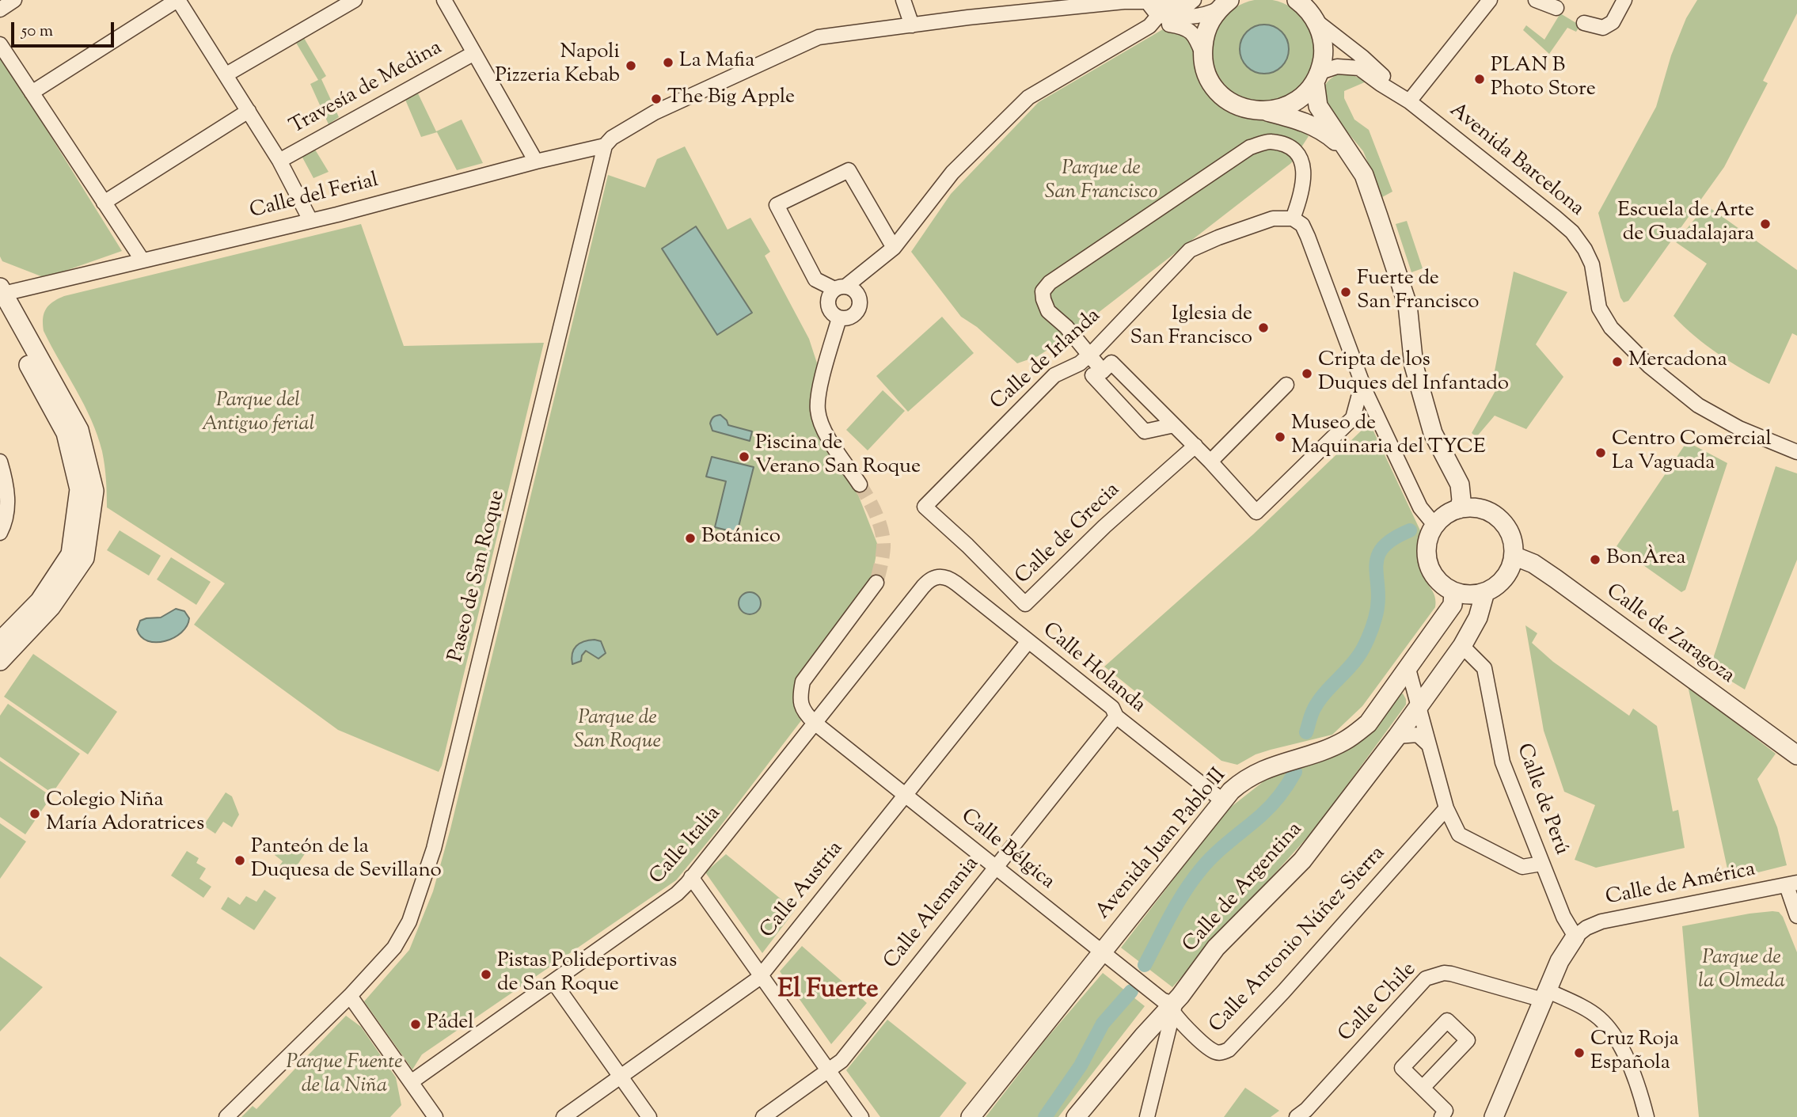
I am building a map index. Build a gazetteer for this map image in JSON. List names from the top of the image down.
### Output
{
  "streets": {
    "street": [
      "Travesía de Medina",
      "Avenida Barcelona",
      "Calle del Ferial",
      "Calle de Irlanda",
      "Calle de Grecia",
      "Paseo de San Roque",
      "Calle de Zaragoza",
      "Calle Holanda",
      "Calle de Perú",
      "Avenida Juan Pablo II",
      "Calle Italia",
      "Calle Bélgica",
      "Calle de América",
      "Calle de Argentina",
      "Calle Austria",
      "Calle Alemania",
      "Calle Antonio Núñez Sierra",
      "Calle Chile"
    ]
  },
  "crossings": [
    ["Calle del Ferial", "Paseo de San Roque"],
    ["Calle de Irlanda", "Calle de Grecia"],
    ["Calle de Zaragoza", "Avenida Juan Pablo II"],
    ["Calle de Zaragoza", "Calle de Argentina"],
    ["Calle Holanda", "Avenida Juan Pablo II"],
    ["Calle Holanda", "Calle Italia"],
    ["Calle Holanda", "Calle Austria"],
    ["Calle Holanda", "Calle Alemania"],
    ["Calle de Perú", "Calle de América"],
    ["Calle de Perú", "Calle de Argentina"],
    ["Avenida Juan Pablo II", "Calle Bélgica"],
    ["Avenida Juan Pablo II", "Calle de Argentina"],
    ["Calle Italia", "Calle Bélgica"],
    ["Calle Bélgica", "Calle de Argentina"],
    ["Calle Bélgica", "Calle Austria"],
    ["Calle Bélgica", "Calle Alemania"],
    ["Calle Bélgica", "Calle Antonio Núñez Sierra"],
    ["Calle de Argentina", "Calle Antonio Núñez Sierra"]
  ],
  "districts": ["El Fuerte"],
  "parks": [
    "Parque de San Francisco",
    "Parque del Antiguo ferial",
    "Parque de San Roque",
    "Parque de la Olmeda",
    "Parque Fuente de la Niña"
  ],
  "places": [
    "La Mafia",
    "Napoli Pizzeria Kebab",
    "PLAN B Photo Store",
    "The Big Apple",
    "Escuela de Arte de Guadalajara",
    "Fuerte de San Francisco",
    "Iglesia de San Francisco",
    "Mercadona",
    "Cripta de los Duques del Infantado",
    "Museo de Maquinaria del TYCE",
    "Centro Comercial La Vaguada",
    "Piscina de Verano San Roque",
    "Botánico",
    "BonÀrea",
    "Colegio Niña María Adoratrices",
    "Panteón de la Duquesa de Sevillano",
    "Pistas Polideportivas de San Roque",
    "Pádel",
    "Cruz Roja Española"
  ],
  "scale_bar": "50 m"
}
